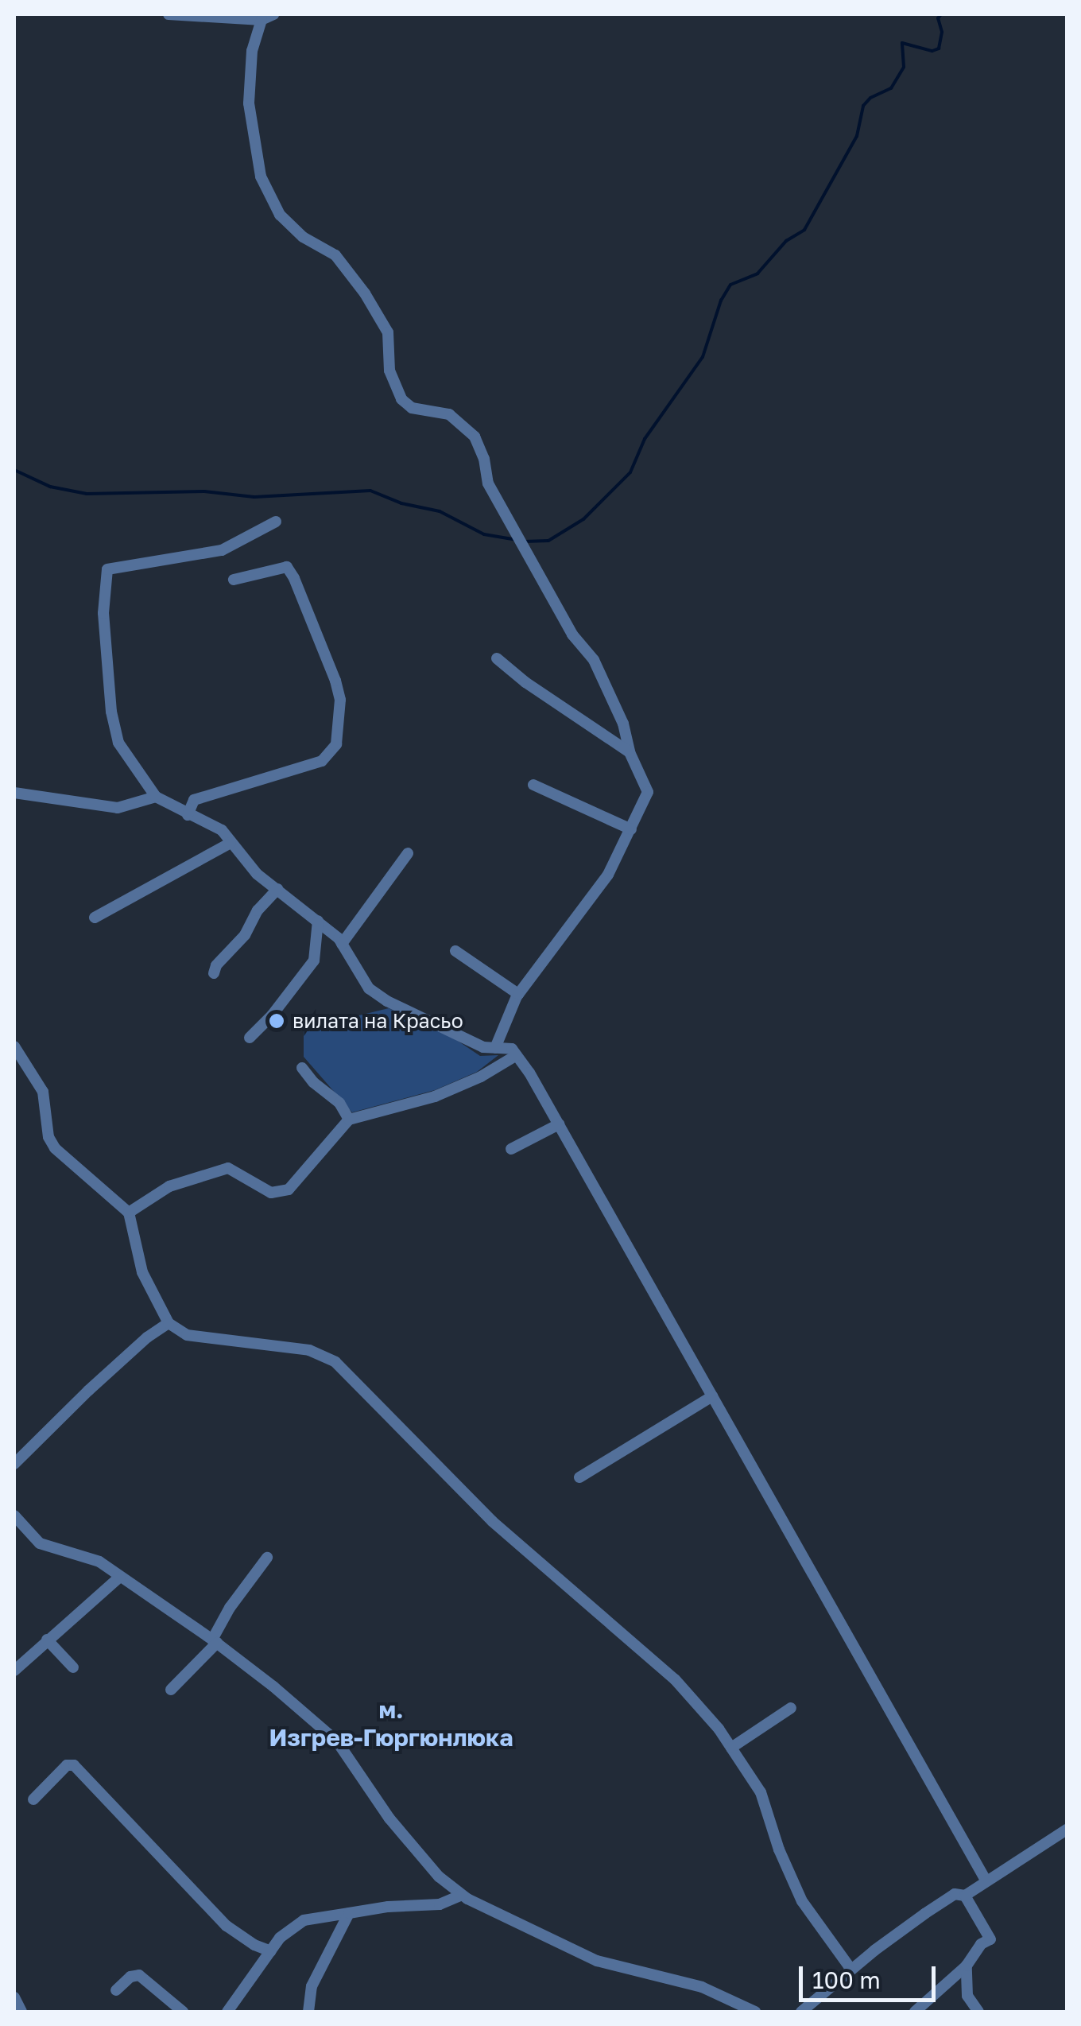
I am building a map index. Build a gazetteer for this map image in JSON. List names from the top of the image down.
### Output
{
  "districts": ["м. Изгрев-Гюргюнлюка"],
  "places": ["вилата на Красьо"],
  "scale_bar": "100 m"
}
